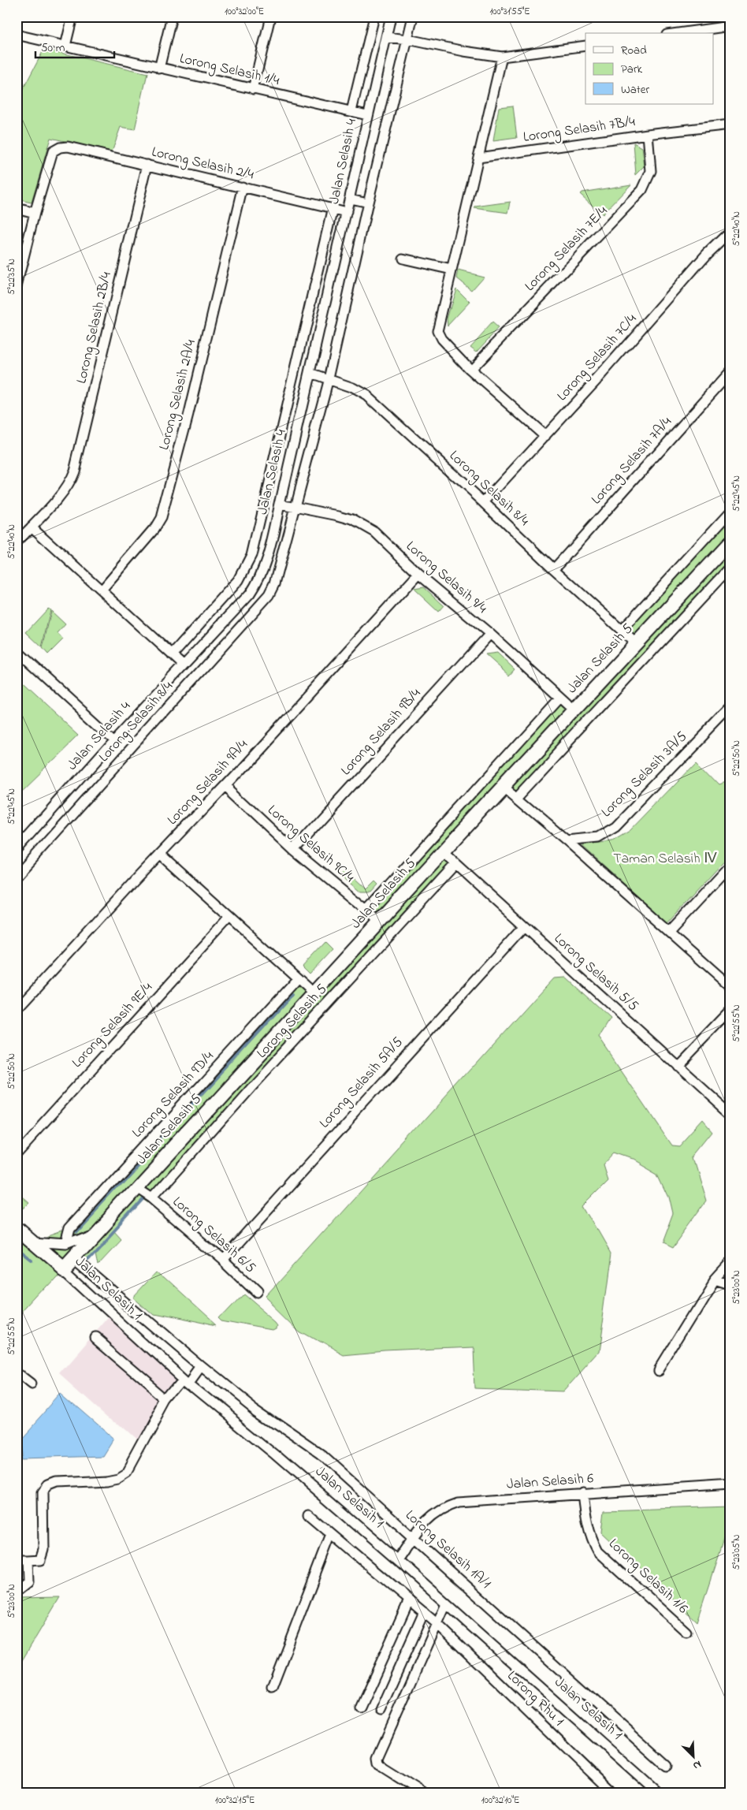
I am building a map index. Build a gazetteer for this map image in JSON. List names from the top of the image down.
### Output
{
  "streets": {
    "street": [
      "Lorong Selasih 1/4",
      "Lorong Selasih 7B/4",
      "Jalan Selasih 4",
      "Lorong Selasih 2/4",
      "Lorong Selasih 7E/4",
      "Lorong Selasih 2B/4",
      "Lorong Selasih 7C/4",
      "Lorong Selasih 2A/4",
      "Lorong Selasih 7A/4",
      "Lorong Selasih 8/4",
      "Lorong Selasih 9/4",
      "Jalan Selasih 5",
      "Lorong Selasih 9B/4",
      "Lorong Selasih 3A/5",
      "Lorong Selasih 9A/4",
      "Lorong Selasih 9C/4",
      "Lorong Selasih 5/5",
      "Lorong Selasih 5",
      "Lorong Selasih 9E/4",
      "Lorong Selasih 5A/5",
      "Lorong Selasih 9D/4",
      "Lorong Selasih 6/5",
      "Jalan Selasih 1",
      "Jalan Selasih 6",
      "Lorong Selasih 1A/1",
      "Lorong Selasih 1/6",
      "Lorong Rhu 1"
    ]
  },
  "crossings": [
    ["Lorong Selasih 1/4", "Jalan Selasih 4"],
    ["Lorong Selasih 7B/4", "Lorong Selasih 7E/4"],
    ["Jalan Selasih 4", "Lorong Selasih 2/4"],
    ["Jalan Selasih 4", "Lorong Selasih 8/4"],
    ["Jalan Selasih 4", "Lorong Selasih 9/4"],
    ["Lorong Selasih 2/4", "Lorong Selasih 2B/4"],
    ["Lorong Selasih 2/4", "Lorong Selasih 2A/4"],
    ["Lorong Selasih 7C/4", "Lorong Selasih 8/4"],
    ["Lorong Selasih 7A/4", "Lorong Selasih 8/4"],
    ["Lorong Selasih 8/4", "Lorong Selasih 9/4"],
    ["Lorong Selasih 8/4", "Jalan Selasih 5"],
    ["Lorong Selasih 9/4", "Jalan Selasih 5"],
    ["Lorong Selasih 9/4", "Lorong Selasih 9B/4"],
    ["Lorong Selasih 9/4", "Lorong Selasih 9A/4"],
    ["Jalan Selasih 5", "Lorong Selasih 9C/4"],
    ["Jalan Selasih 5", "Lorong Selasih 5/5"],
    ["Jalan Selasih 5", "Lorong Selasih 6/5"],
    ["Jalan Selasih 5", "Jalan Selasih 1"],
    ["Jalan Selasih 5", "Lorong Selasih 1A/1"],
    ["Lorong Selasih 9B/4", "Lorong Selasih 9C/4"],
    ["Lorong Selasih 9A/4", "Lorong Selasih 9C/4"],
    ["Lorong Selasih 5/5", "Lorong Selasih 5"],
    ["Lorong Selasih 5/5", "Lorong Selasih 5A/5"],
    ["Lorong Selasih 5", "Lorong Selasih 6/5"],
    ["Lorong Selasih 5A/5", "Lorong Selasih 6/5"],
    ["Jalan Selasih 1", "Jalan Selasih 6"],
    ["Jalan Selasih 6", "Lorong Selasih 1A/1"],
    ["Jalan Selasih 6", "Lorong Selasih 1/6"]
  ],
  "parks": ["Taman Selasih Ⅳ"],
  "legend": ["Road", "Park", "Water"],
  "scale_bar": "50 m",
  "north": "bottom right",
  "coordinates": [
    "100°32'00\"E",
    "100°31'55\"E",
    "5°22'40\"N",
    "5°22'35\"N",
    "5°22'45\"N",
    "5°22'50\"N",
    "5°22'55\"N",
    "5°23'00\"N",
    "5°23'05\"N",
    "100°32'15\"E",
    "100°32'10\"E"
  ]
}
